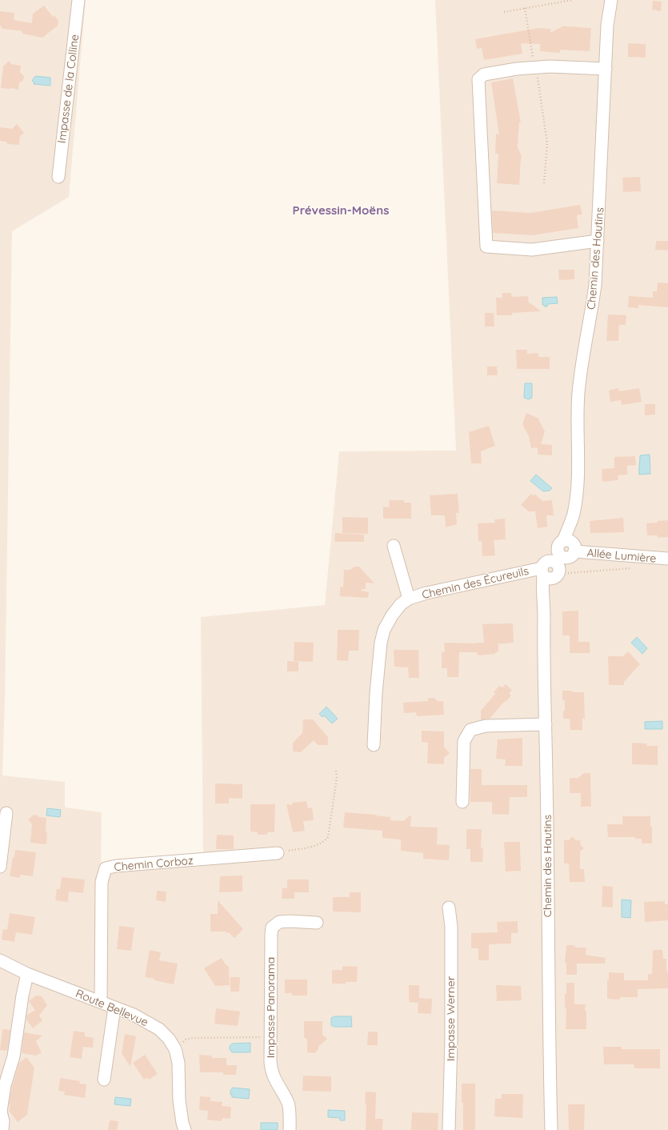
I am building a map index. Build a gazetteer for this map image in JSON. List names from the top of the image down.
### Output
{
  "streets": {
    "street": [
      "Impasse de la Colline",
      "Chemin des Hautins",
      "Allée Lumière",
      "Chemin des Écureuils",
      "Chemin Corboz",
      "Route Bellevue",
      "Impasse Panorama",
      "Impasse Werner"
    ]
  },
  "crossings": [
    ["Chemin des Hautins", "Allée Lumière"],
    ["Chemin des Hautins", "Chemin des Écureuils"],
    ["Chemin Corboz", "Route Bellevue"]
  ],
  "districts": ["Prévessin-Moëns"]
}
